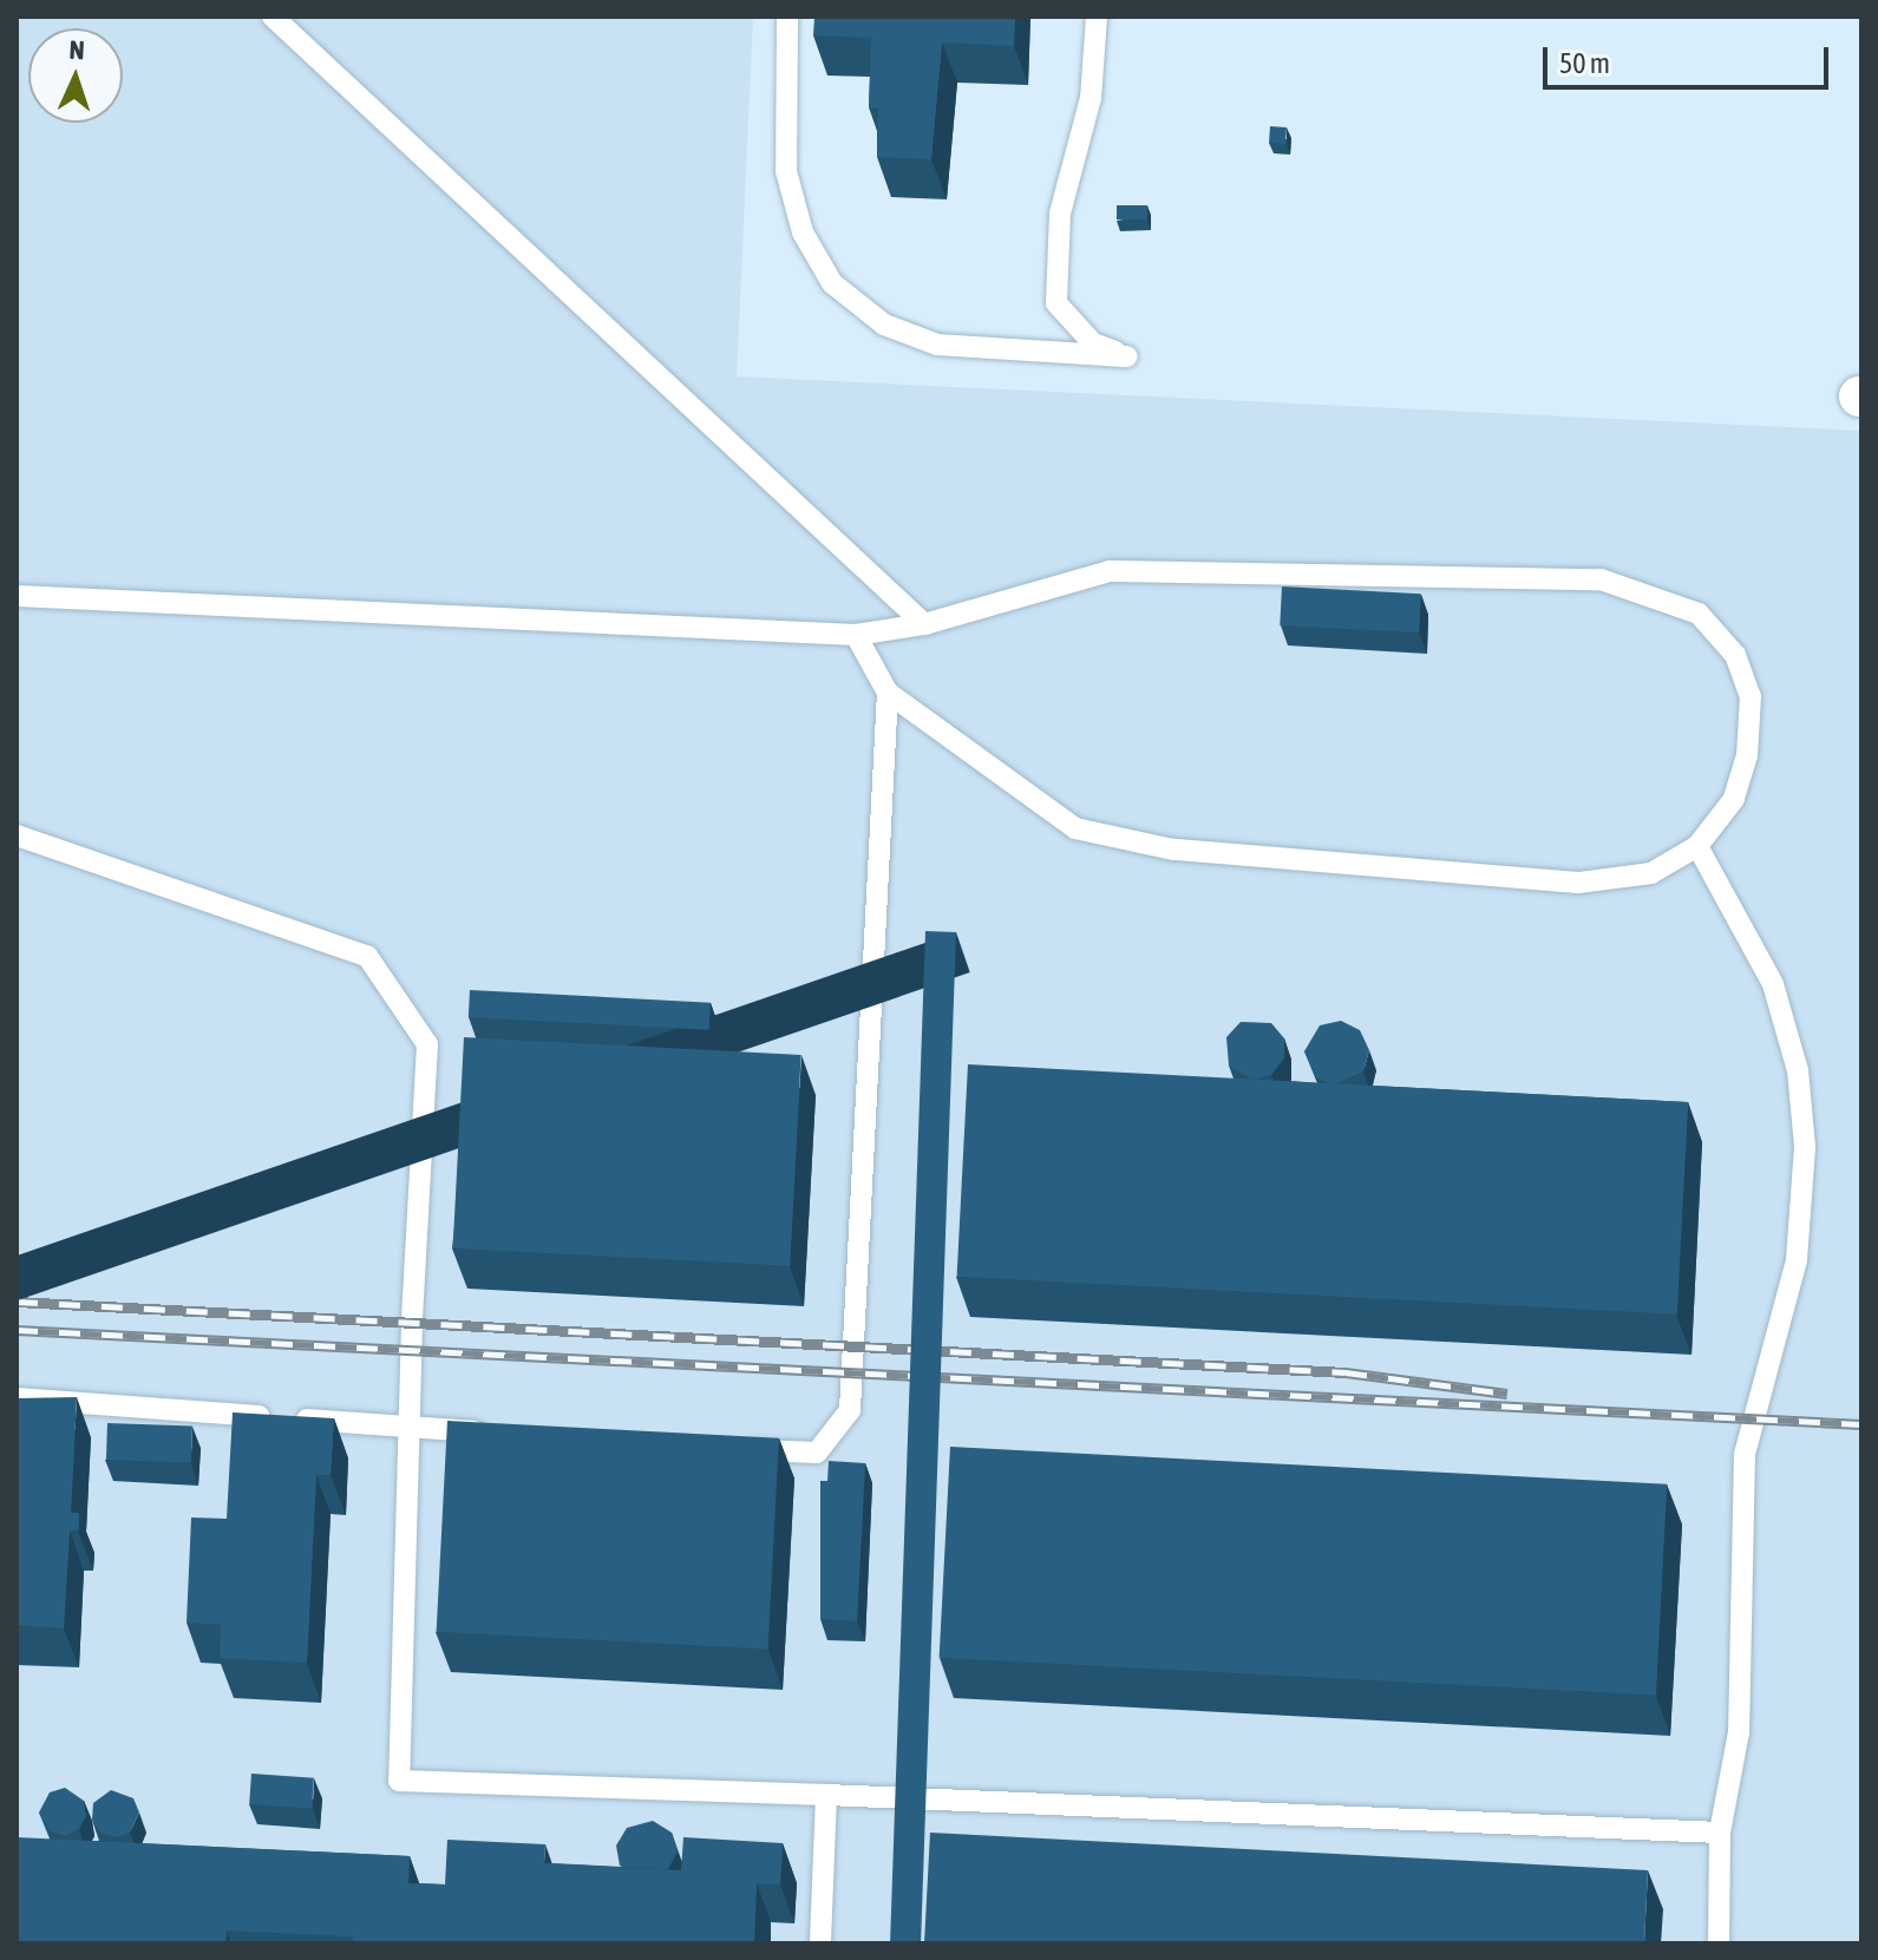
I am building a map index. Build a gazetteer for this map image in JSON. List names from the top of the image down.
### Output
{
  "scale_bar": "50 m",
  "north": "top"
}
